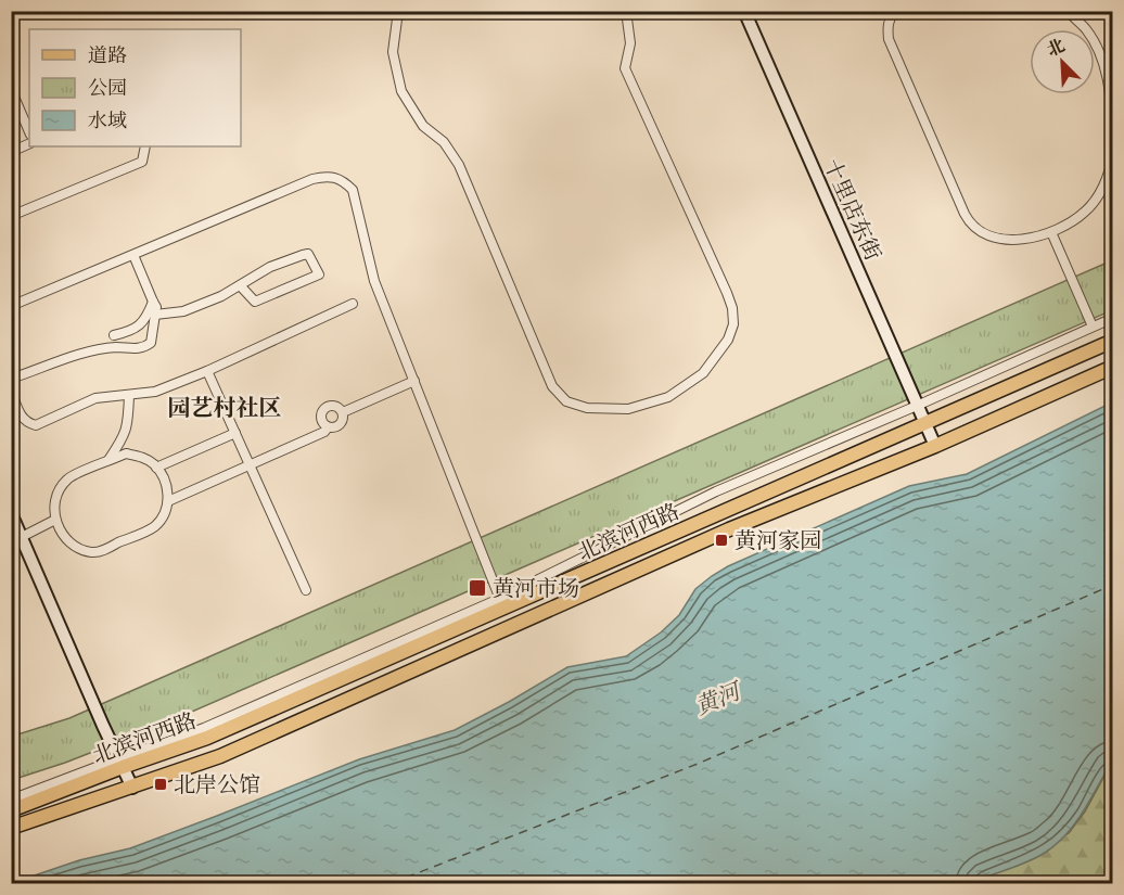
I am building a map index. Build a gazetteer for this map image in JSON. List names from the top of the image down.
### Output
{
  "streets": {
    "main road": ["北滨河西路"],
    "street": ["十里店东街"]
  },
  "crossings": [
    ["十里店东街", "北滨河西路"]
  ],
  "districts": ["园艺村社区"],
  "water": ["黄河"],
  "places": {
    "transit": ["黄河家园", "黄河市场", "北岸公馆"]
  },
  "legend": ["道路", "公园", "水域"],
  "north": "top left"
}
